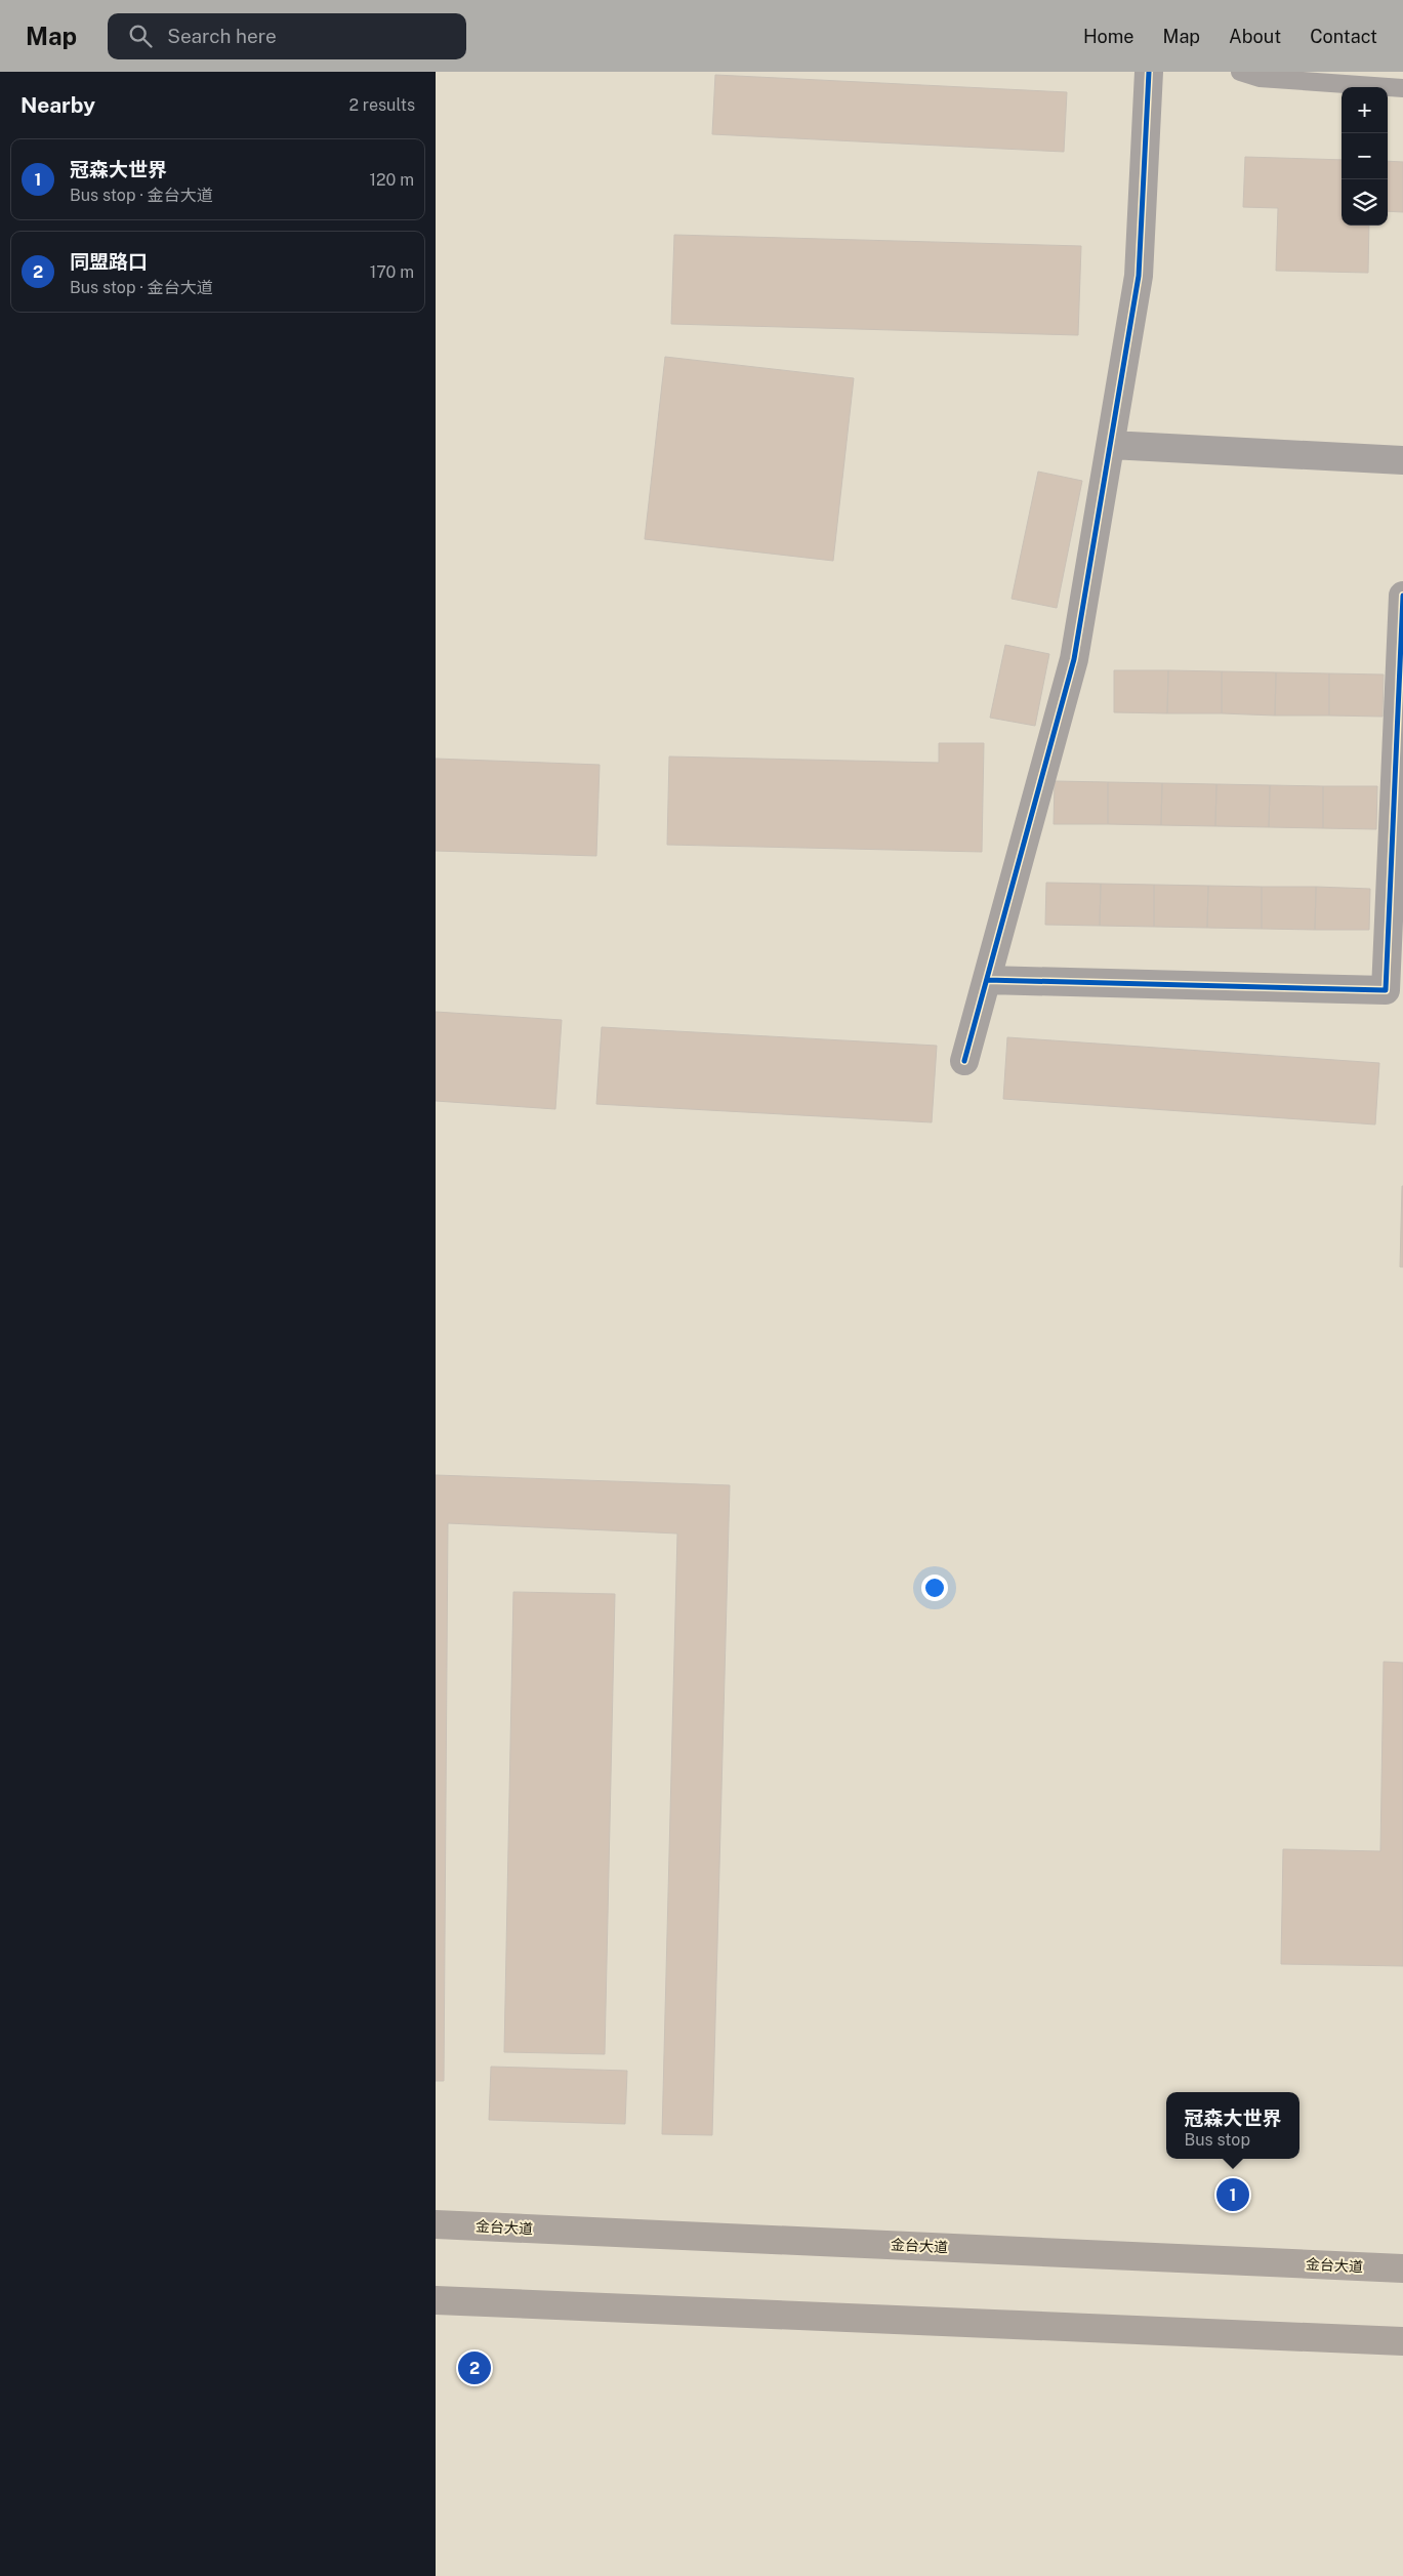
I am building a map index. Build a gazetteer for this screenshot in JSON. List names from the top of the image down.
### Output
{
  "streets": {
    "main road": ["金台大道"]
  },
  "page": {
    "header": "Map",
    "search": "Search here",
    "nav": [
      "Home",
      "Map",
      "About",
      "Contact"
    ],
    "heading": ["Nearby", "2 results"],
    "map_buttons": ["+", "−"],
    "list": [
      {
        "mark": "1",
        "name": "冠森大世界",
        "note": "Bus stop · 金台大道",
        "value": "120 m"
      },
      {
        "mark": "2",
        "name": "同盟路口",
        "note": "Bus stop · 金台大道",
        "value": "170 m"
      }
    ],
    "popup": ["冠森大世界", "Bus stop"],
    "pins": ["1", "2"]
  }
}
